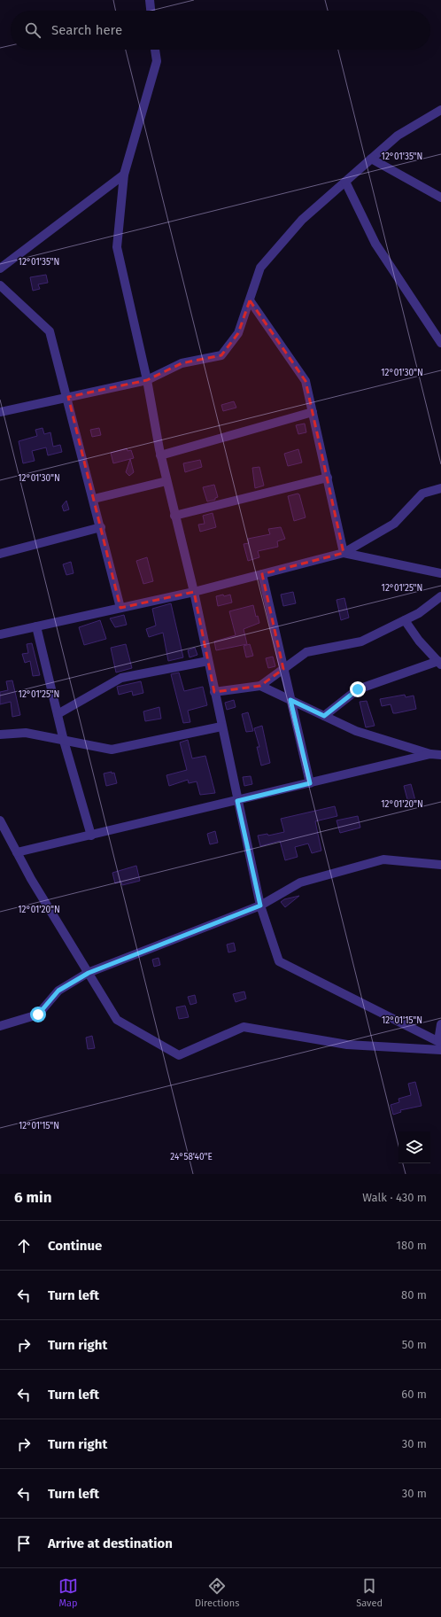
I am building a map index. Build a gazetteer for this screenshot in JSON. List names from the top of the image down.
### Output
{
  "page": {
    "search": "Search here",
    "heading": ["6 min", "Walk · 430 m"],
    "list": [
      ["Continue", "180 m"],
      ["Turn left", "80 m"],
      ["Turn right", "50 m"],
      ["Turn left", "60 m"],
      ["Turn right", "30 m"],
      ["Turn left", "30 m"],
      "Arrive at destination"
    ],
    "nav": ["Map", "Directions", "Saved"]
  },
  "coordinates": [
    "12°01'35\"N",
    "12°01'30\"N",
    "12°01'25\"N",
    "12°01'20\"N",
    "12°01'15\"N",
    "24°58'40\"E"
  ]
}
